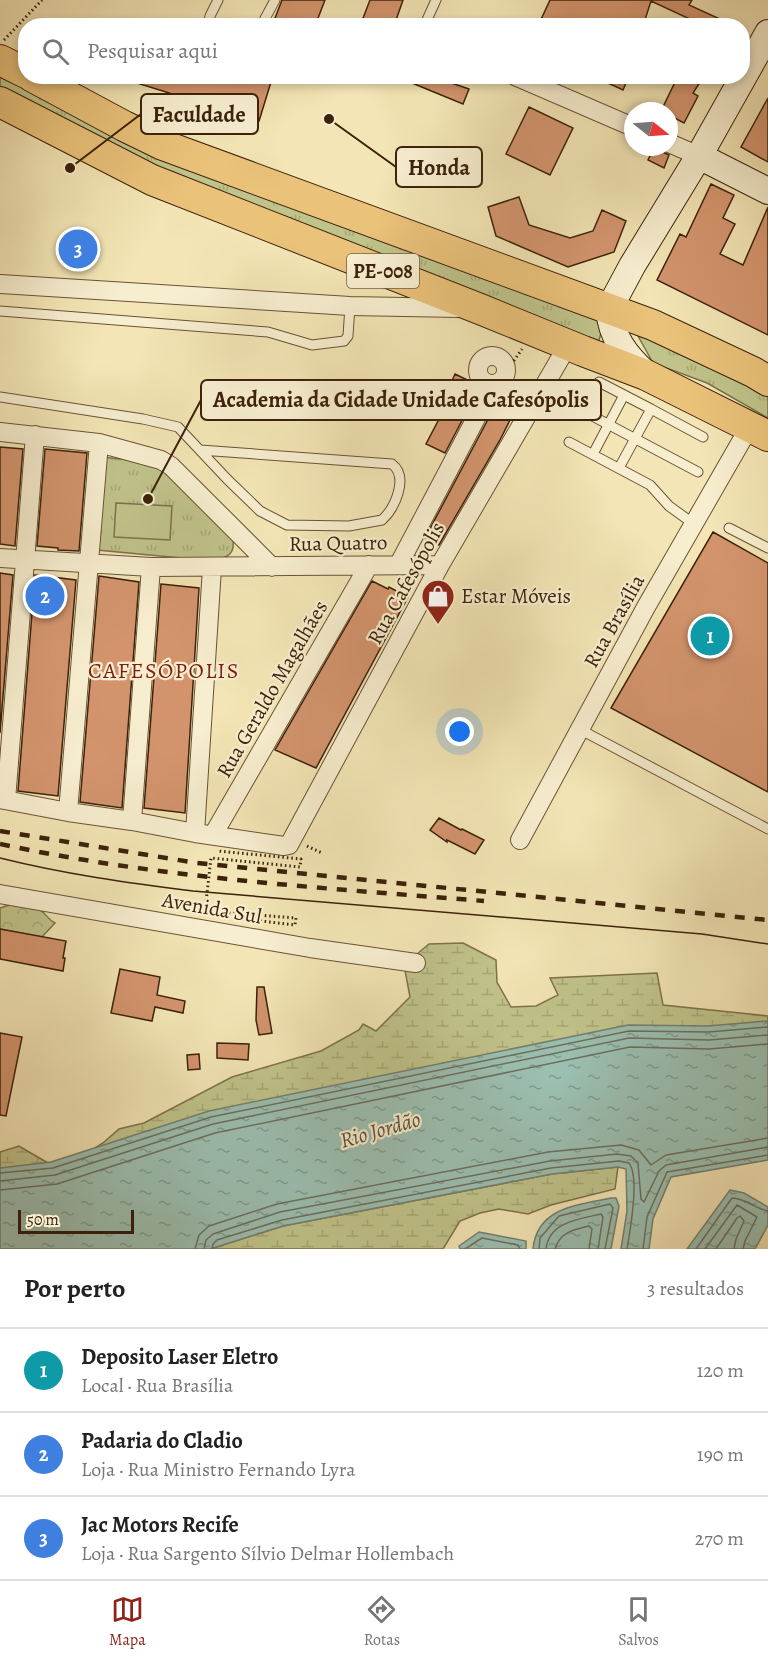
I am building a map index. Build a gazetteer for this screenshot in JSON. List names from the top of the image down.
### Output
{
  "streets": {
    "highway": ["PE-008"],
    "street": [
      "Rua Quatro",
      "Rua Cafesópolis",
      "Rua Brasília",
      "Rua Geraldo Magalhães",
      "Avenida Sul"
    ]
  },
  "crossings": [
    ["PE-008", "Rua Cafesópolis"],
    ["PE-008", "Rua Brasília"],
    ["Rua Quatro", "Rua Cafesópolis"],
    ["Rua Quatro", "Rua Geraldo Magalhães"],
    ["Rua Cafesópolis", "Rua Geraldo Magalhães"]
  ],
  "districts": ["CAFESÓPOLIS"],
  "water": ["Rio Jordão"],
  "places": {
    "other": ["Honda", "Faculdade", "Academia da Cidade Unidade Cafesópolis"],
    "shop": ["Estar Móveis"]
  },
  "scale_bar": "50 m",
  "north": "right",
  "page": {
    "search": "Pesquisar aqui",
    "pins": ["3", "2", "1"],
    "scale": "50 m",
    "heading": ["Por perto", "3 resultados"],
    "list": [
      {
        "mark": "1",
        "name": "Deposito Laser Eletro",
        "note": "Local · Rua Brasília",
        "value": "120 m"
      },
      {
        "mark": "2",
        "name": "Padaria do Cladio",
        "note": "Loja · Rua Ministro Fernando Lyra",
        "value": "190 m"
      },
      {
        "mark": "3",
        "name": "Jac Motors Recife",
        "note": "Loja · Rua Sargento Sílvio Delmar Hollembach",
        "value": "270 m"
      }
    ],
    "nav": ["Mapa", "Rotas", "Salvos"]
  }
}
